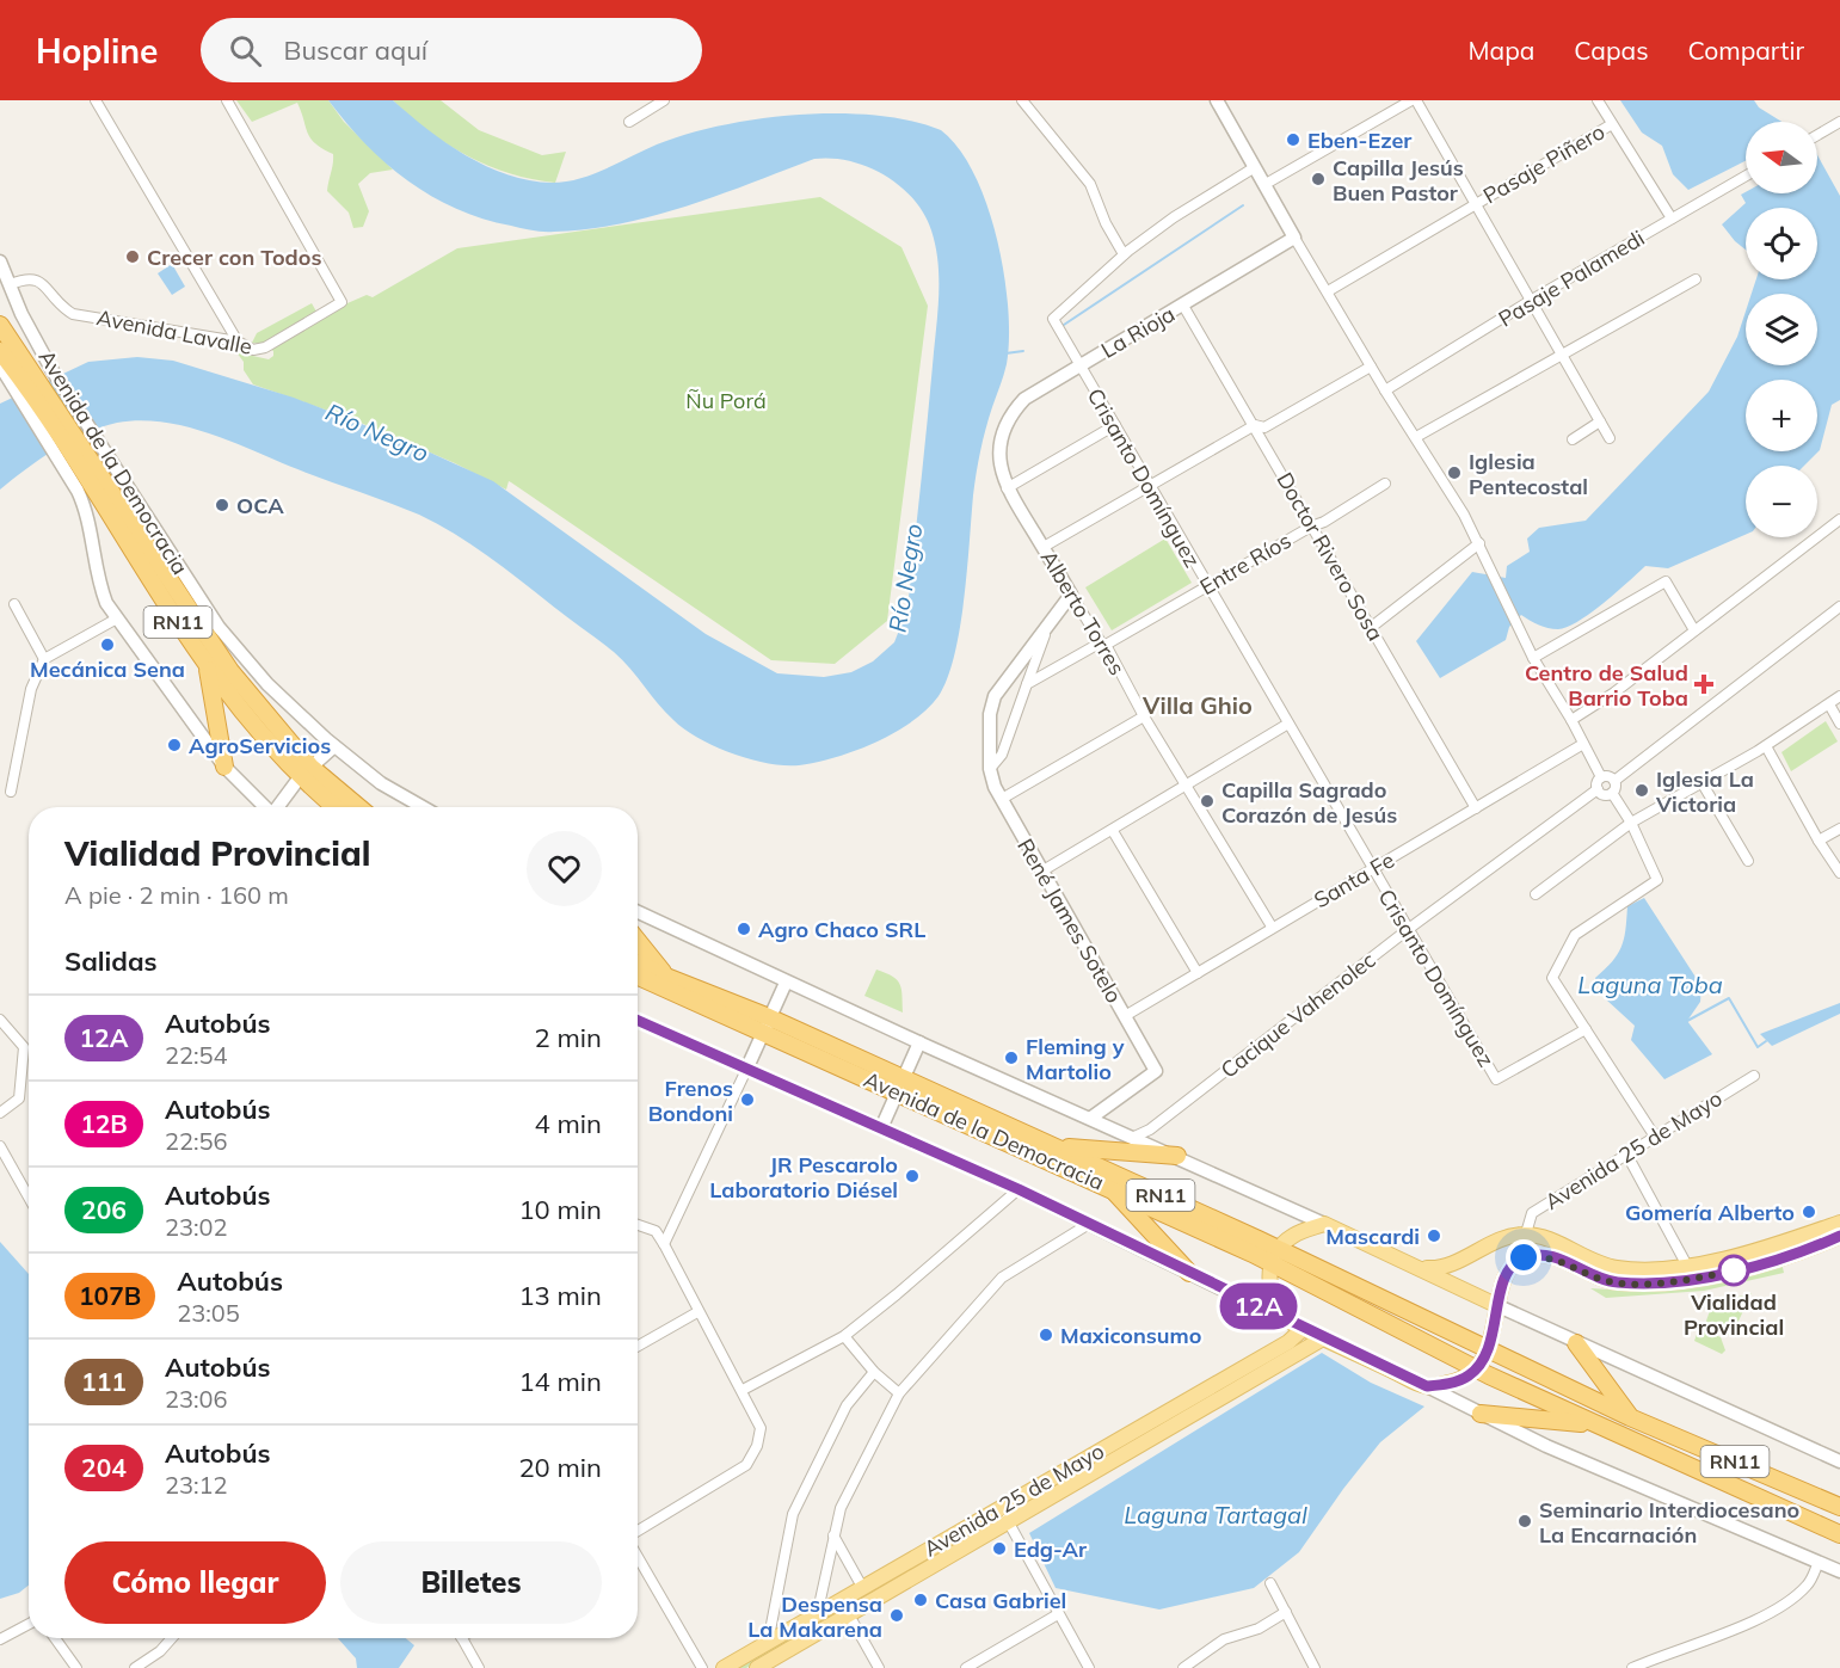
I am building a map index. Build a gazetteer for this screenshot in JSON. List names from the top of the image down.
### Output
{
  "streets": {
    "highway": ["Avenida de la Democracia", "RN11"],
    "main road": ["Avenida 25 de Mayo"],
    "street": [
      "Pasaje Piñero",
      "Pasaje Palamedi",
      "Avenida Lavalle",
      "La Rioja",
      "Crisanto Domínguez",
      "Doctor Rivero Sosa",
      "Entre Ríos",
      "Alberto Torres",
      "Santa Fe",
      "René James Sotelo",
      "Cacique Vahenolec"
    ]
  },
  "crossings": [
    ["Avenida Lavalle", "Avenida de la Democracia"],
    ["La Rioja", "Crisanto Domínguez"],
    ["La Rioja", "Doctor Rivero Sosa"],
    ["La Rioja", "Alberto Torres"],
    ["Avenida de la Democracia", "RN11"],
    ["Avenida de la Democracia", "Avenida 25 de Mayo"],
    ["Crisanto Domínguez", "Entre Ríos"],
    ["Crisanto Domínguez", "Santa Fe"],
    ["Crisanto Domínguez", "Cacique Vahenolec"],
    ["Doctor Rivero Sosa", "Entre Ríos"],
    ["Doctor Rivero Sosa", "Santa Fe"],
    ["Entre Ríos", "Alberto Torres"],
    ["Alberto Torres", "Santa Fe"],
    ["RN11", "René James Sotelo"],
    ["RN11", "Cacique Vahenolec"],
    ["RN11", "Avenida 25 de Mayo"],
    ["Santa Fe", "René James Sotelo"]
  ],
  "districts": ["Villa Ghio"],
  "water": ["Río Negro", "Laguna Toba", "Laguna Tartagal"],
  "parks": ["Ñu Porá"],
  "places": {
    "other": [
      "Eben-Ezer",
      "Capilla Jesús Buen Pastor",
      "Crecer con Todos",
      "Iglesia Pentecostal",
      "OCA",
      "Mecánica Sena",
      "AgroServicios",
      "Iglesia La Victoria",
      "Capilla Sagrado Corazón de Jesús",
      "Agro Chaco SRL",
      "Fleming y Martolio",
      "Frenos Bondoni",
      "JR Pescarolo Laboratorio Diésel",
      "Gomería Alberto",
      "Mascardi",
      "Vialidad Provincial",
      "Maxiconsumo",
      "Seminario Interdiocesano La Encarnación",
      "Edg-Ar",
      "Casa Gabriel",
      "Despensa La Makarena"
    ],
    "health": ["Centro de Salud Barrio Toba"]
  },
  "lines": ["bus line 12A"],
  "north": "left",
  "page": {
    "header": "Hopline",
    "search": "Buscar aquí",
    "nav": ["Mapa", "Capas", "Compartir"],
    "on_map": "12A",
    "map_buttons": ["+", "−"],
    "heading": [
      ["Vialidad Provincial", "A pie · 2 min · 160 m"],
      "Salidas"
    ],
    "list": [
      {
        "mark": "12A",
        "name": "Autobús",
        "note": "22:54",
        "value": "2 min"
      },
      {
        "mark": "12B",
        "name": "Autobús",
        "note": "22:56",
        "value": "4 min"
      },
      {
        "mark": "206",
        "name": "Autobús",
        "note": "23:02",
        "value": "10 min"
      },
      {
        "mark": "107B",
        "name": "Autobús",
        "note": "23:05",
        "value": "13 min"
      },
      {
        "mark": "111",
        "name": "Autobús",
        "note": "23:06",
        "value": "14 min"
      },
      {
        "mark": "204",
        "name": "Autobús",
        "note": "23:12",
        "value": "20 min"
      }
    ],
    "buttons": ["Cómo llegar", "Billetes"]
  }
}
